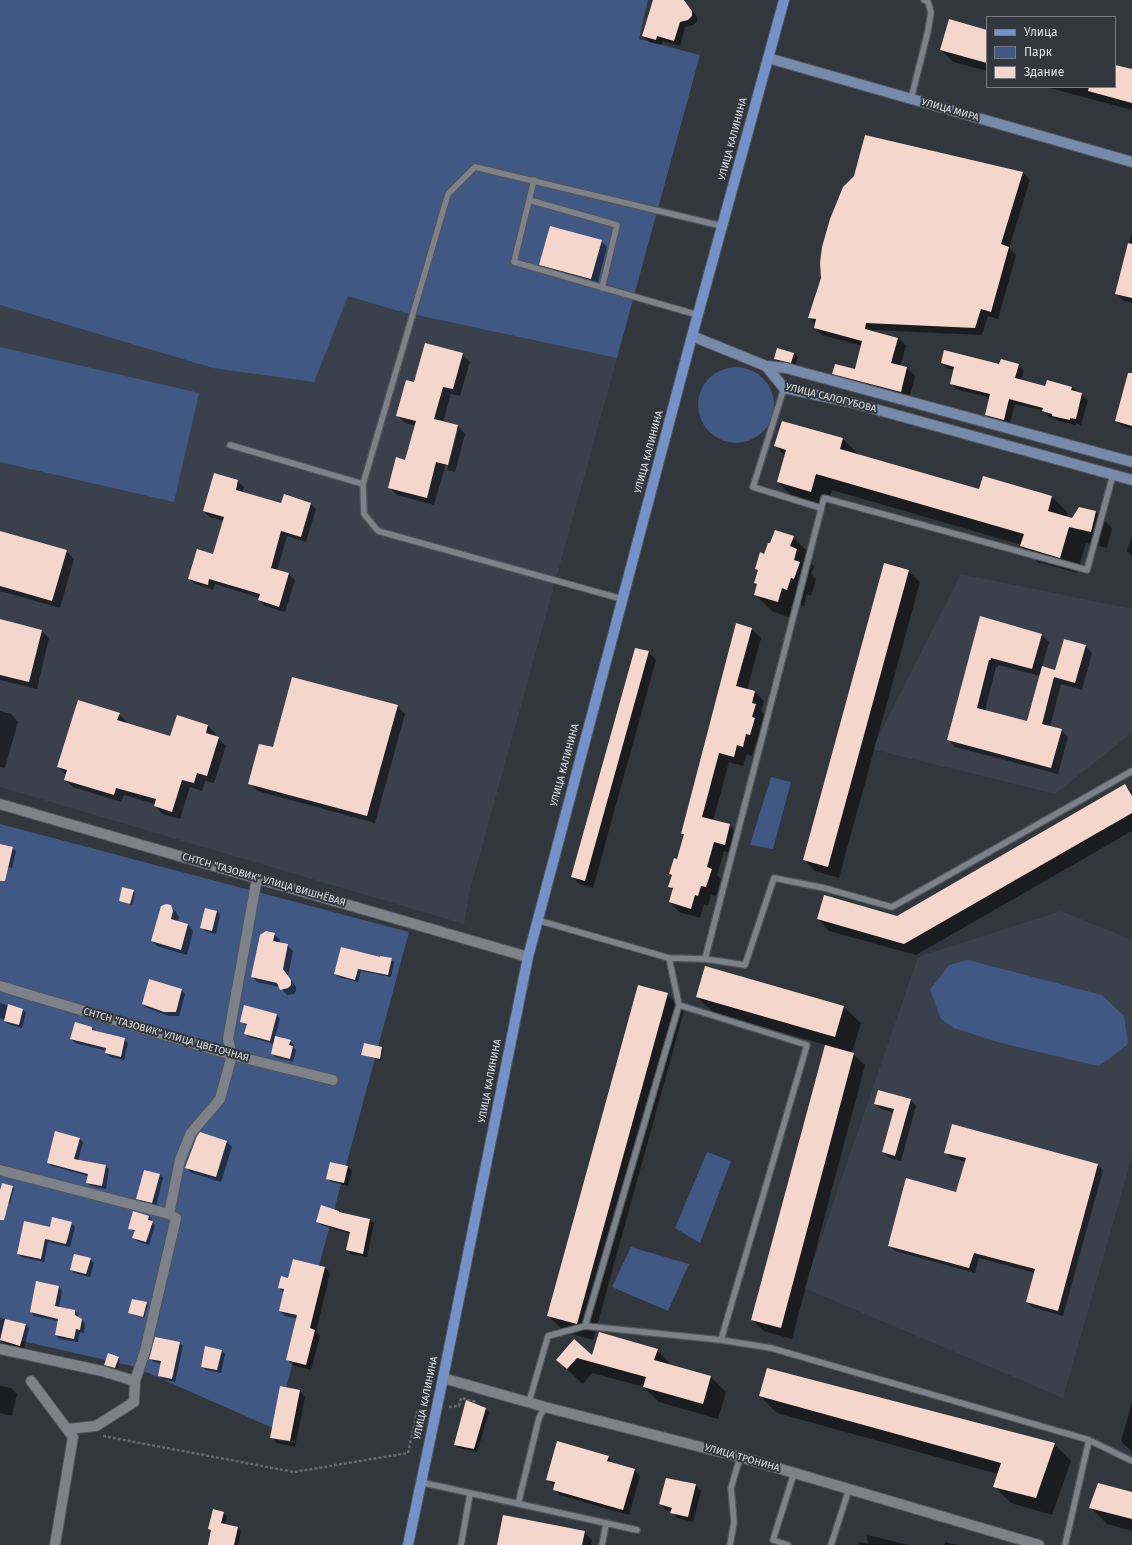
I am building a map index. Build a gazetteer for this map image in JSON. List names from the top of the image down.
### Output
{
  "streets": {
    "main road": ["УЛИЦА КАЛИНИНА"],
    "street": [
      "УЛИЦА МИРА",
      "УЛИЦА САЛОГУБОВА",
      "СНТСН \"ГАЗОВИК\" УЛИЦА ВИШНЁВАЯ",
      "СНТСН \"ГАЗОВИК\" УЛИЦА ЦВЕТОЧНАЯ",
      "УЛИЦА ТРОНИНА"
    ]
  },
  "crossings": [
    ["УЛИЦА МИРА", "УЛИЦА КАЛИНИНА"],
    ["УЛИЦА КАЛИНИНА", "СНТСН \"ГАЗОВИК\" УЛИЦА ВИШНЁВАЯ"],
    ["УЛИЦА КАЛИНИНА", "УЛИЦА ТРОНИНА"]
  ],
  "legend": ["Улица", "Парк", "Здание"]
}
